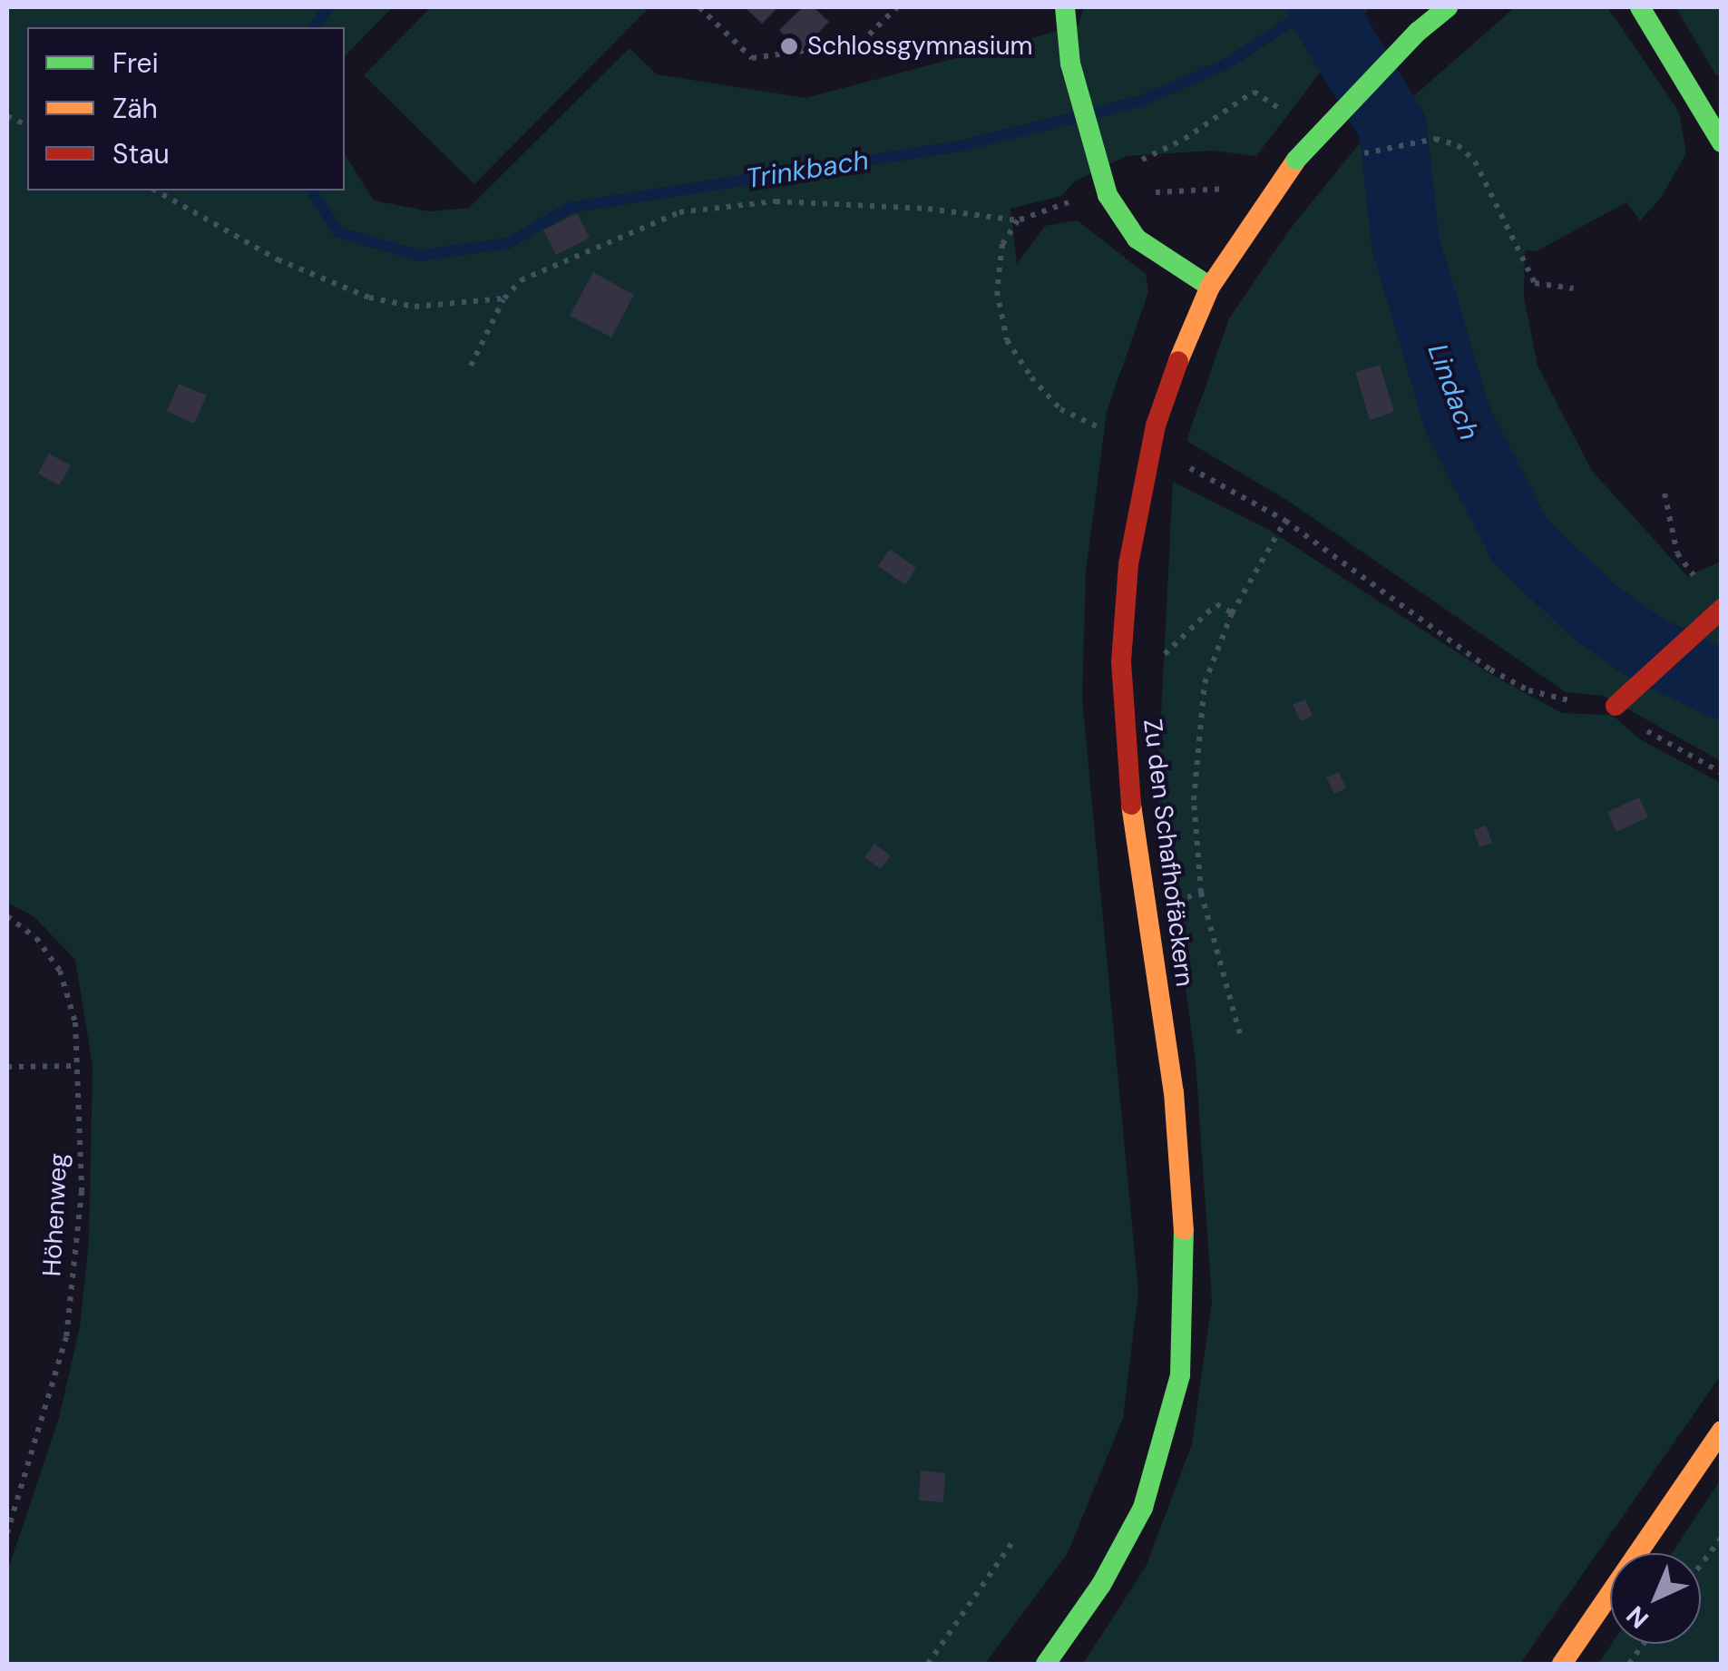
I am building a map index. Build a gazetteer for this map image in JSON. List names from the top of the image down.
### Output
{
  "streets": {
    "street": ["Zu den Schafhofäckern"],
    "path": ["Höhenweg"]
  },
  "water": ["Trinkbach", "Lindach"],
  "places": ["Schlossgymnasium"],
  "legend": ["Frei", "Zäh", "Stau"],
  "north": "bottom left"
}
